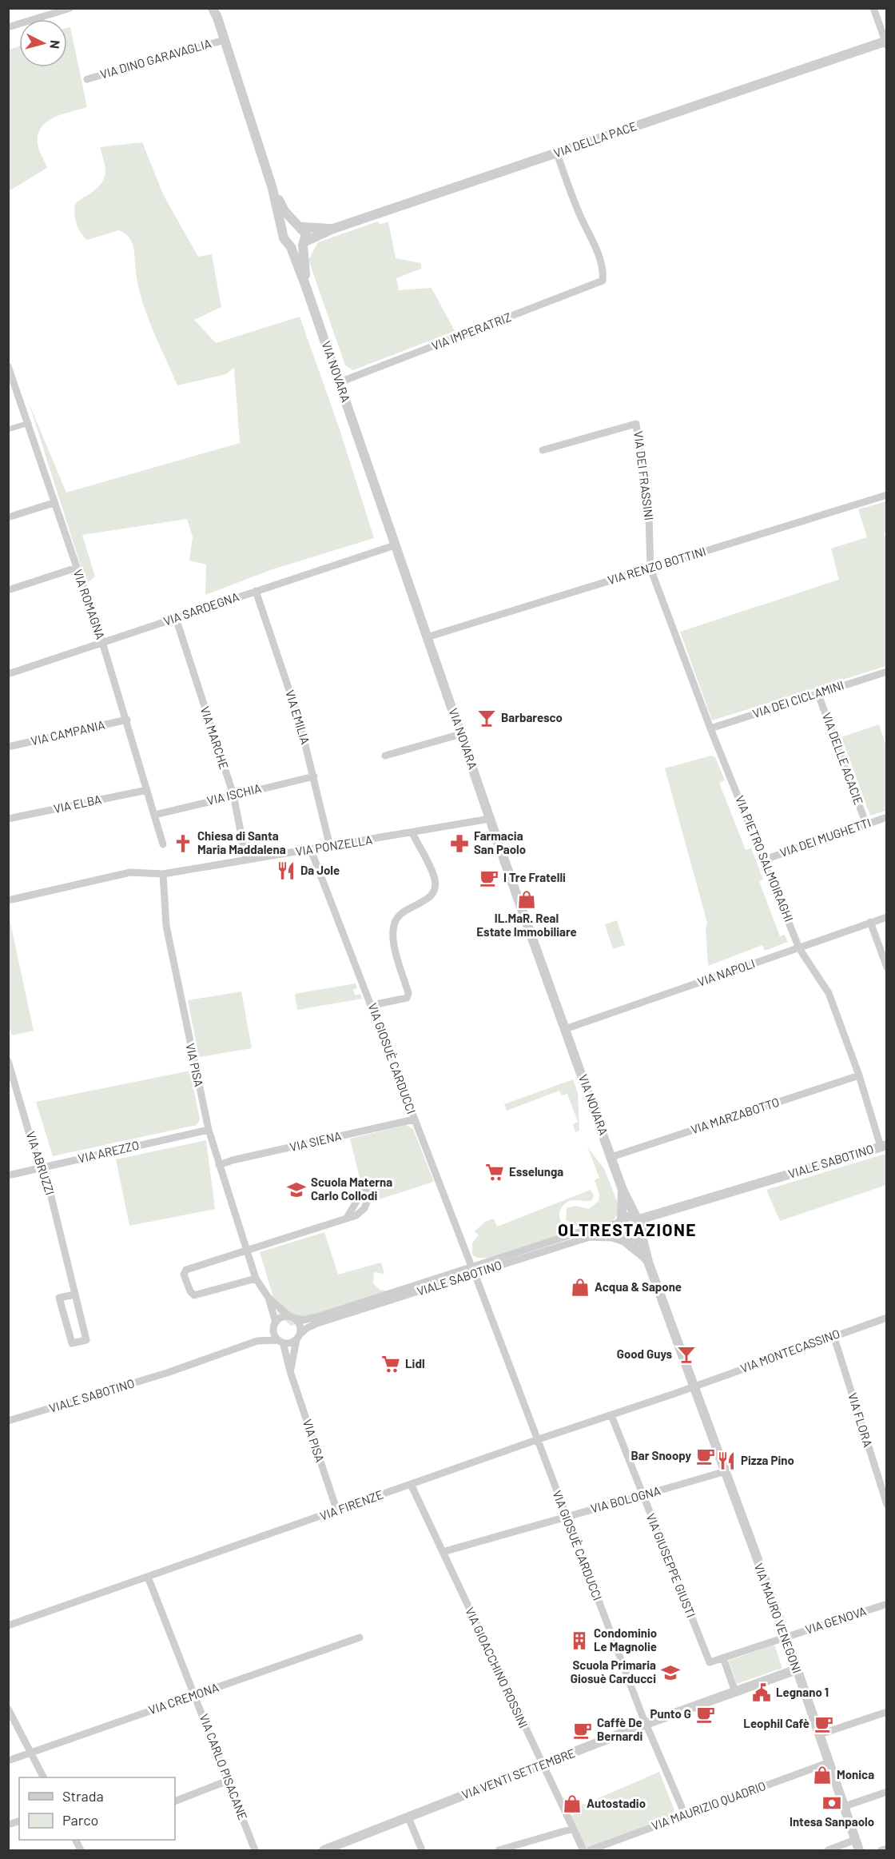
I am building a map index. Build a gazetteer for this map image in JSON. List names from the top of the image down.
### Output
{
  "streets": {
    "street": [
      "VIA DINO GARAVAGLIA",
      "VIA DELLA PACE",
      "VIA IMPERATRIZ",
      "VIA NOVARA",
      "VIA DEI FRASSINI",
      "VIA RENZO BOTTINI",
      "VIA ROMAGNA",
      "VIA SARDEGNA",
      "VIA DEI CICLAMINI",
      "VIA EMILIA",
      "VIA CAMPANIA",
      "VIA MARCHE",
      "VIA DELLE ACACIE",
      "VIA ISCHIA",
      "VIA ELBA",
      "VIA DEI MUGHETTI",
      "VIA PONZELLA",
      "VIA PIETRO SALMOIRAGHI",
      "VIA NAPOLI",
      "VIA GIOSUÈ CARDUCCI",
      "VIA PISA",
      "VIA MARZABOTTO",
      "VIA SIENA",
      "VIA AREZZO",
      "VIALE SABOTINO",
      "VIA ABRUZZI",
      "VIA MONTECASSINO",
      "VIA FLORA",
      "VIA BOLOGNA",
      "VIA FIRENZE",
      "VIA GIUSEPPE GIUSTI",
      "VIA MAURO VENEGONI",
      "VIA GENOVA",
      "VIA GIOACCHINO ROSSINI",
      "VIA CREMONA",
      "VIA CARLO PISACANE",
      "VIA VENTI SETTEMBRE",
      "VIA MAURIZIO QUADRIO"
    ]
  },
  "crossings": [
    ["VIA DINO GARAVAGLIA", "VIA NOVARA"],
    ["VIA DELLA PACE", "VIA IMPERATRIZ"],
    ["VIA DELLA PACE", "VIA NOVARA"],
    ["VIA IMPERATRIZ", "VIA NOVARA"],
    ["VIA NOVARA", "VIA RENZO BOTTINI"],
    ["VIA NOVARA", "VIA SARDEGNA"],
    ["VIA NOVARA", "VIA PONZELLA"],
    ["VIA NOVARA", "VIA NAPOLI"],
    ["VIA NOVARA", "VIA MARZABOTTO"],
    ["VIA NOVARA", "VIALE SABOTINO"],
    ["VIA DEI FRASSINI", "VIA RENZO BOTTINI"],
    ["VIA DEI FRASSINI", "VIA PIETRO SALMOIRAGHI"],
    ["VIA RENZO BOTTINI", "VIA PIETRO SALMOIRAGHI"],
    ["VIA ROMAGNA", "VIA SARDEGNA"],
    ["VIA ROMAGNA", "VIA CAMPANIA"],
    ["VIA ROMAGNA", "VIA ISCHIA"],
    ["VIA ROMAGNA", "VIA ELBA"],
    ["VIA SARDEGNA", "VIA EMILIA"],
    ["VIA SARDEGNA", "VIA MARCHE"],
    ["VIA DEI CICLAMINI", "VIA DELLE ACACIE"],
    ["VIA DEI CICLAMINI", "VIA PIETRO SALMOIRAGHI"],
    ["VIA EMILIA", "VIA ISCHIA"],
    ["VIA EMILIA", "VIA PONZELLA"],
    ["VIA MARCHE", "VIA ISCHIA"],
    ["VIA MARCHE", "VIA PONZELLA"],
    ["VIA DELLE ACACIE", "VIA DEI MUGHETTI"],
    ["VIA DEI MUGHETTI", "VIA PIETRO SALMOIRAGHI"],
    ["VIA PONZELLA", "VIA GIOSUÈ CARDUCCI"],
    ["VIA PONZELLA", "VIA PISA"],
    ["VIA PIETRO SALMOIRAGHI", "VIA NAPOLI"],
    ["VIA PIETRO SALMOIRAGHI", "VIA MARZABOTTO"],
    ["VIA PIETRO SALMOIRAGHI", "VIALE SABOTINO"],
    ["VIA GIOSUÈ CARDUCCI", "VIA SIENA"],
    ["VIA GIOSUÈ CARDUCCI", "VIALE SABOTINO"],
    ["VIA GIOSUÈ CARDUCCI", "VIA BOLOGNA"],
    ["VIA GIOSUÈ CARDUCCI", "VIA FIRENZE"],
    ["VIA GIOSUÈ CARDUCCI", "VIA VENTI SETTEMBRE"],
    ["VIA GIOSUÈ CARDUCCI", "VIA MAURIZIO QUADRIO"],
    ["VIA PISA", "VIA SIENA"],
    ["VIA PISA", "VIA AREZZO"],
    ["VIA PISA", "VIALE SABOTINO"],
    ["VIA PISA", "VIA FIRENZE"],
    ["VIA AREZZO", "VIA ABRUZZI"],
    ["VIA MONTECASSINO", "VIA FLORA"],
    ["VIA MONTECASSINO", "VIA FIRENZE"],
    ["VIA MONTECASSINO", "VIA MAURO VENEGONI"],
    ["VIA BOLOGNA", "VIA GIUSEPPE GIUSTI"],
    ["VIA BOLOGNA", "VIA MAURO VENEGONI"],
    ["VIA BOLOGNA", "VIA GIOACCHINO ROSSINI"],
    ["VIA FIRENZE", "VIA GIUSEPPE GIUSTI"],
    ["VIA FIRENZE", "VIA MAURO VENEGONI"],
    ["VIA FIRENZE", "VIA GIOACCHINO ROSSINI"],
    ["VIA FIRENZE", "VIA CARLO PISACANE"],
    ["VIA GIUSEPPE GIUSTI", "VIA GENOVA"],
    ["VIA MAURO VENEGONI", "VIA GENOVA"],
    ["VIA MAURO VENEGONI", "VIA VENTI SETTEMBRE"],
    ["VIA MAURO VENEGONI", "VIA MAURIZIO QUADRIO"],
    ["VIA GIOACCHINO ROSSINI", "VIA VENTI SETTEMBRE"],
    ["VIA CREMONA", "VIA CARLO PISACANE"]
  ],
  "districts": ["OLTRESTAZIONE"],
  "places": {
    "bar": ["Barbaresco", "Good Guys"],
    "church": ["Chiesa di Santa Maria Maddalena"],
    "pharmacy": ["Farmacia San Paolo"],
    "restaurant": ["Da Jole", "Pizza Pino"],
    "cafe": [
      "I Tre Fratelli",
      "Bar Snoopy",
      "Punto G",
      "Leophil Cafè",
      "Caffè De Bernardi"
    ],
    "shop": [
      "IL.MaR. Real Estate Immobiliare",
      "Acqua & Sapone",
      "Monica",
      "Autostadio"
    ],
    "supermarket": ["Esselunga", "Lidl"],
    "school or university": ["Scuola Materna Carlo Collodi", "Scuola Primaria Giosuè Carducci"],
    "building": ["Condominio Le Magnolie"],
    "public building": ["Legnano 1"],
    "bank": ["Intesa Sanpaolo"]
  },
  "legend": ["Strada", "Parco"],
  "north": "right"
}
